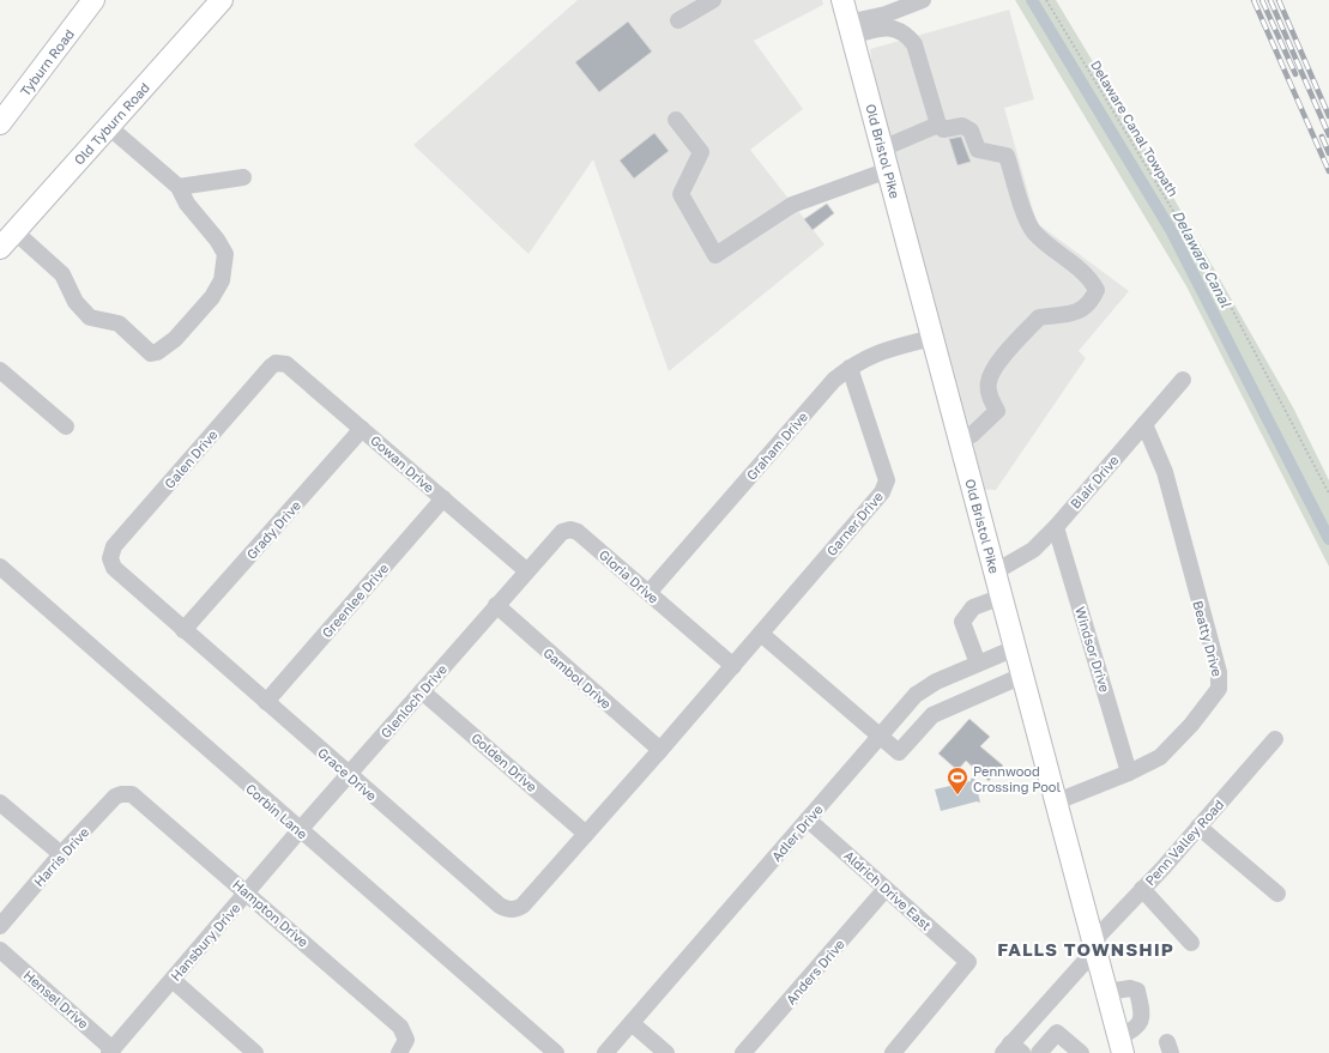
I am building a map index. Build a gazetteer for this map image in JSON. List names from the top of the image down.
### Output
{
  "streets": {
    "main road": ["Tyburn Road", "Old Tyburn Road", "Old Bristol Pike"],
    "street": [
      "Graham Drive",
      "Galen Drive",
      "Gowan Drive",
      "Blair Drive",
      "Garner Drive",
      "Grady Drive",
      "Gloria Drive",
      "Greenlee Drive",
      "Beatty Drive",
      "Windsor Drive",
      "Gambol Drive",
      "Glenloch Drive",
      "Golden Drive",
      "Grace Drive",
      "Corbin Lane",
      "Adler Drive",
      "Penn Valley Road",
      "Harris Drive",
      "Aldrich Drive East",
      "Hampton Drive",
      "Hansbury Drive",
      "Anders Drive",
      "Hensel Drive"
    ],
    "path": ["Delaware Canal Towpath"]
  },
  "crossings": [
    ["Old Bristol Pike", "Graham Drive"],
    ["Old Bristol Pike", "Blair Drive"],
    ["Old Bristol Pike", "Beatty Drive"],
    ["Old Bristol Pike", "Adler Drive"],
    ["Old Bristol Pike", "Penn Valley Road"],
    ["Graham Drive", "Garner Drive"],
    ["Graham Drive", "Gloria Drive"],
    ["Galen Drive", "Gowan Drive"],
    ["Galen Drive", "Grace Drive"],
    ["Gowan Drive", "Grady Drive"],
    ["Gowan Drive", "Gloria Drive"],
    ["Gowan Drive", "Greenlee Drive"],
    ["Gowan Drive", "Glenloch Drive"],
    ["Blair Drive", "Beatty Drive"],
    ["Blair Drive", "Windsor Drive"],
    ["Garner Drive", "Gloria Drive"],
    ["Garner Drive", "Gambol Drive"],
    ["Garner Drive", "Golden Drive"],
    ["Garner Drive", "Grace Drive"],
    ["Grady Drive", "Grace Drive"],
    ["Gloria Drive", "Glenloch Drive"],
    ["Greenlee Drive", "Grace Drive"],
    ["Beatty Drive", "Windsor Drive"],
    ["Gambol Drive", "Glenloch Drive"],
    ["Glenloch Drive", "Golden Drive"],
    ["Glenloch Drive", "Grace Drive"],
    ["Glenloch Drive", "Corbin Lane"],
    ["Glenloch Drive", "Hansbury Drive"],
    ["Golden Drive", "Grace Drive"],
    ["Corbin Lane", "Hansbury Drive"],
    ["Adler Drive", "Aldrich Drive East"],
    ["Harris Drive", "Hampton Drive"],
    ["Aldrich Drive East", "Anders Drive"],
    ["Hampton Drive", "Hansbury Drive"],
    ["Hansbury Drive", "Hensel Drive"]
  ],
  "districts": ["FALLS TOWNSHIP"],
  "water": ["Delaware Canal"],
  "places": {
    "sports": ["Pennwood Crossing Pool"]
  }
}
